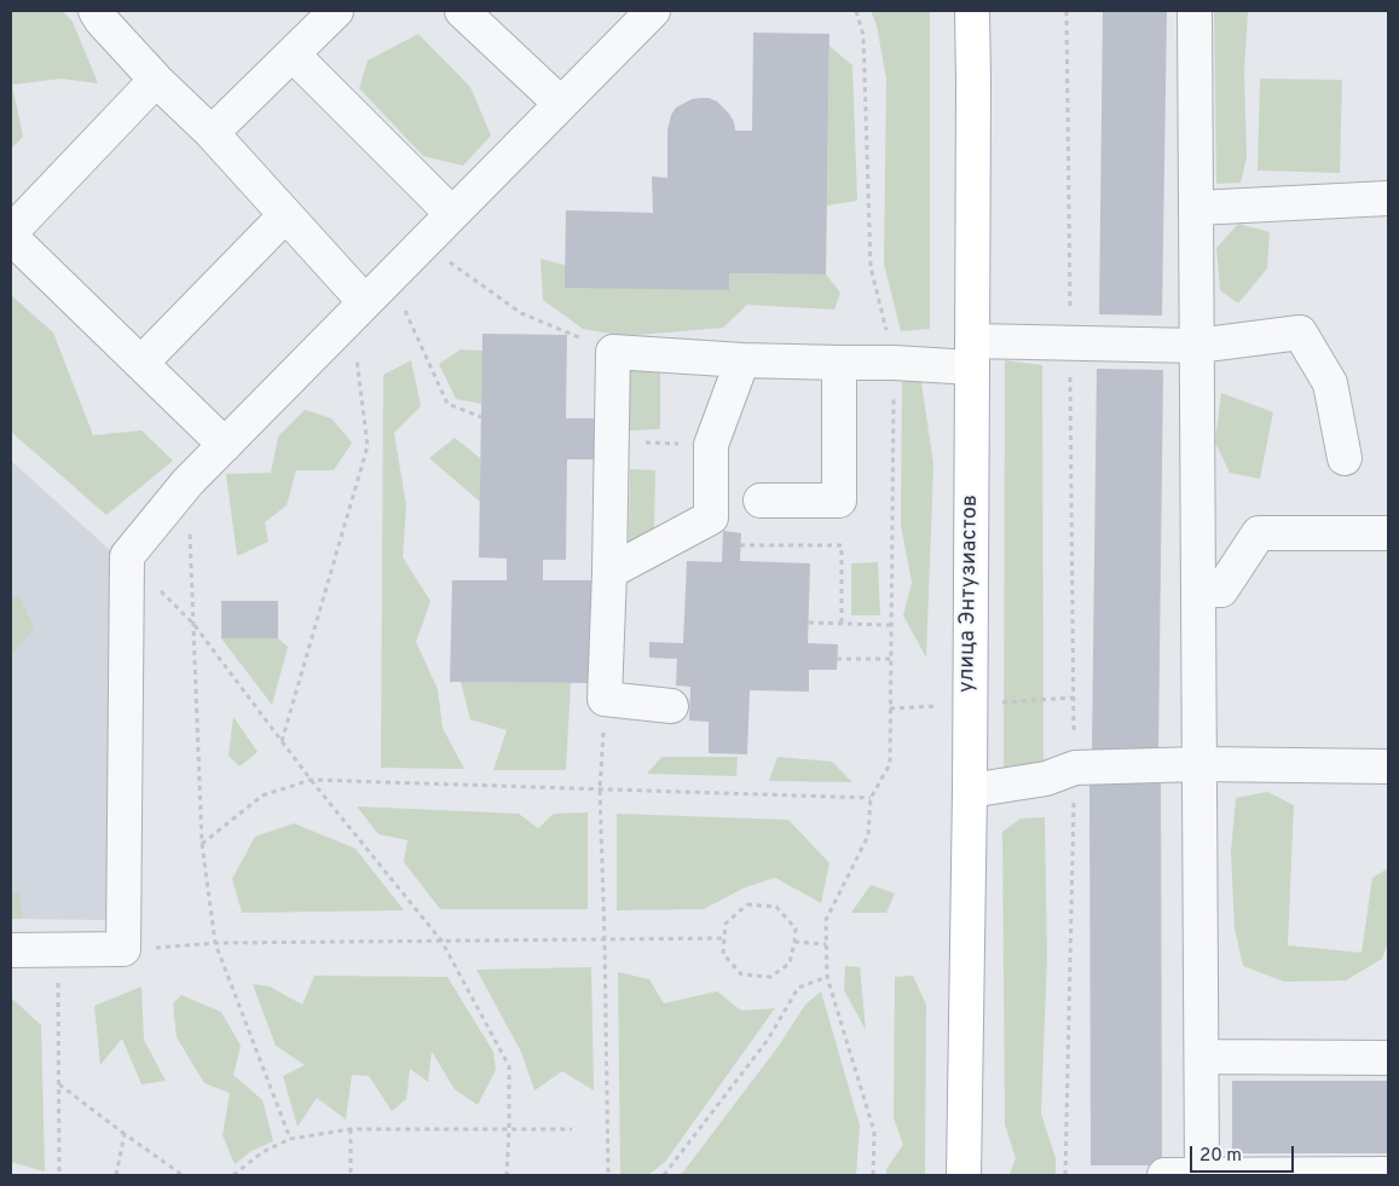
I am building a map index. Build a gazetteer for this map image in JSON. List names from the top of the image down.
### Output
{
  "streets": {
    "main road": ["улица Энтузиастов"]
  },
  "scale_bar": "20 m"
}
